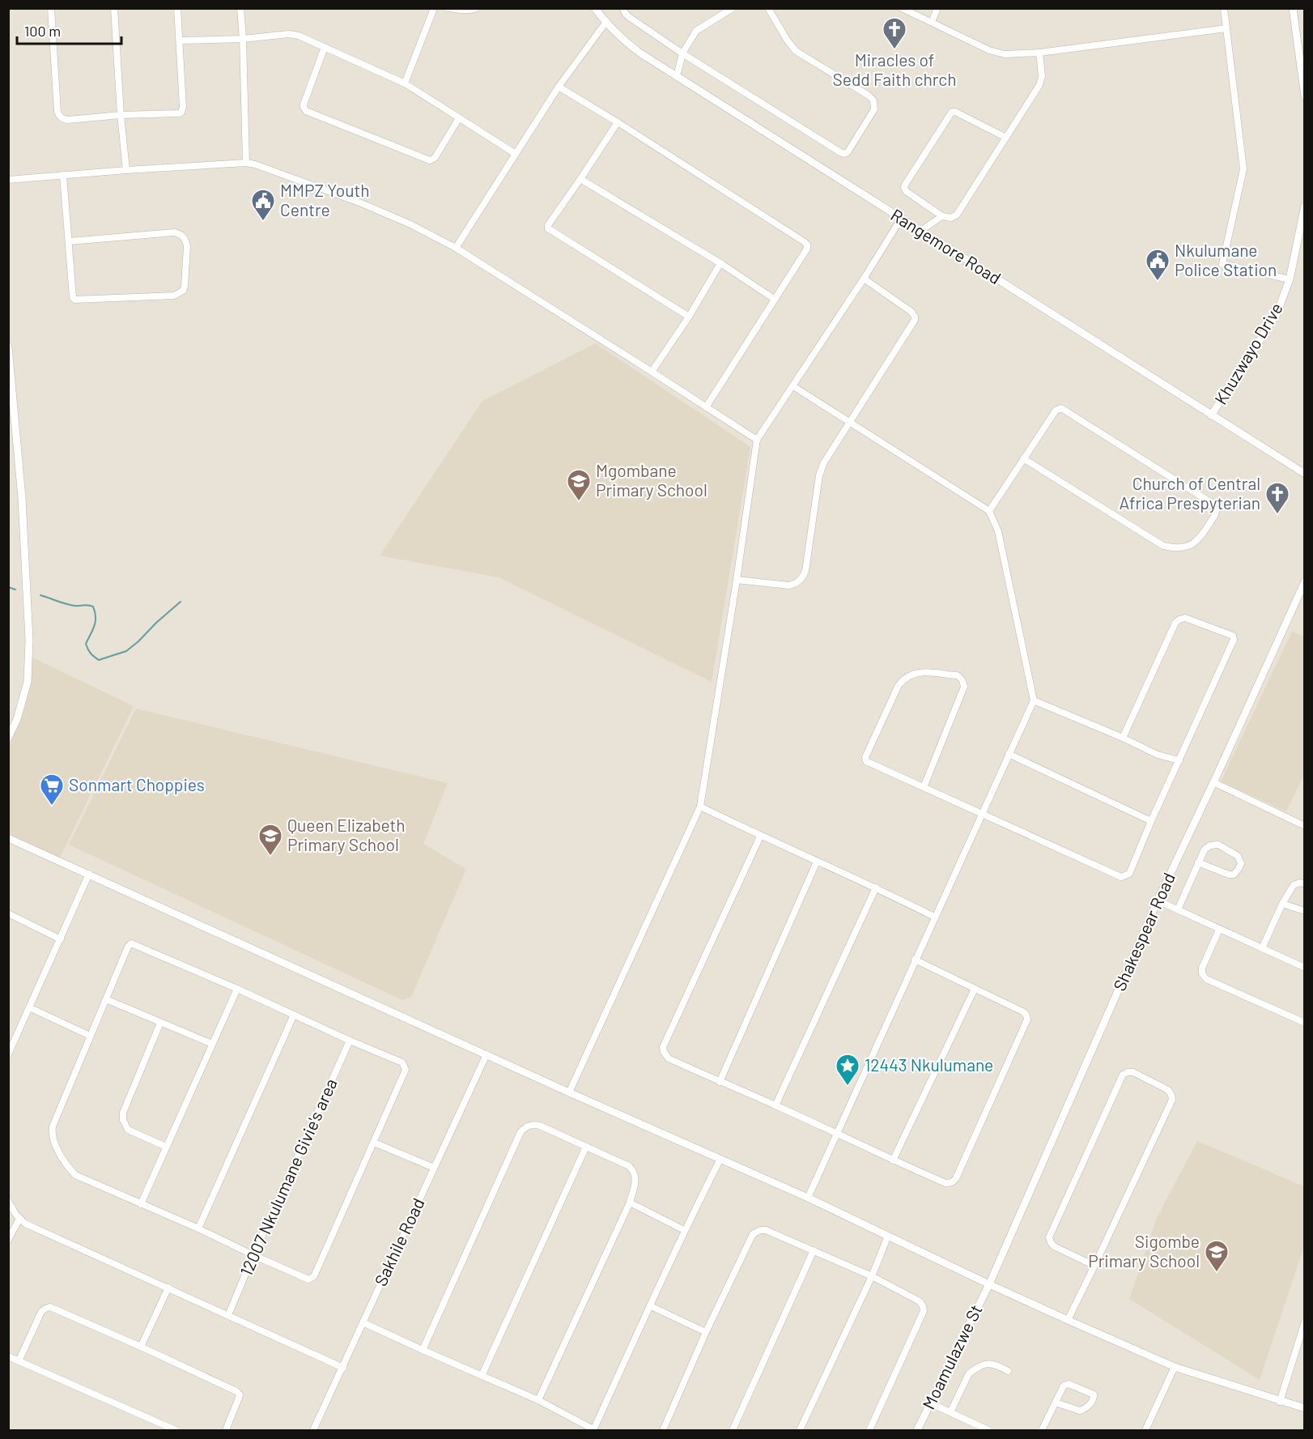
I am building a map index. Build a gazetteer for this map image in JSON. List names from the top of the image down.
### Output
{
  "streets": {
    "street": [
      "Rangemore Road",
      "Khuzwayo Drive",
      "Shakespear Road",
      "12007 Nkulumane Givie's area",
      "Sakhile Road",
      "Moamulazwe St"
    ]
  },
  "crossings": [
    ["Rangemore Road", "Khuzwayo Drive"],
    ["Shakespear Road", "Moamulazwe St"]
  ],
  "places": {
    "church": ["Miracles of Sedd Faith chrch", "Church of Central Africa Prespyterian"],
    "public building": ["MMPZ Youth Centre", "Nkulumane Police Station"],
    "school or university": ["Mgombane Primary School", "Queen Elizabeth Primary School", "Sigombe Primary School"],
    "supermarket": ["Sonmart Choppies"],
    "place": ["12443 Nkulumane"]
  },
  "scale_bar": "100 m"
}
